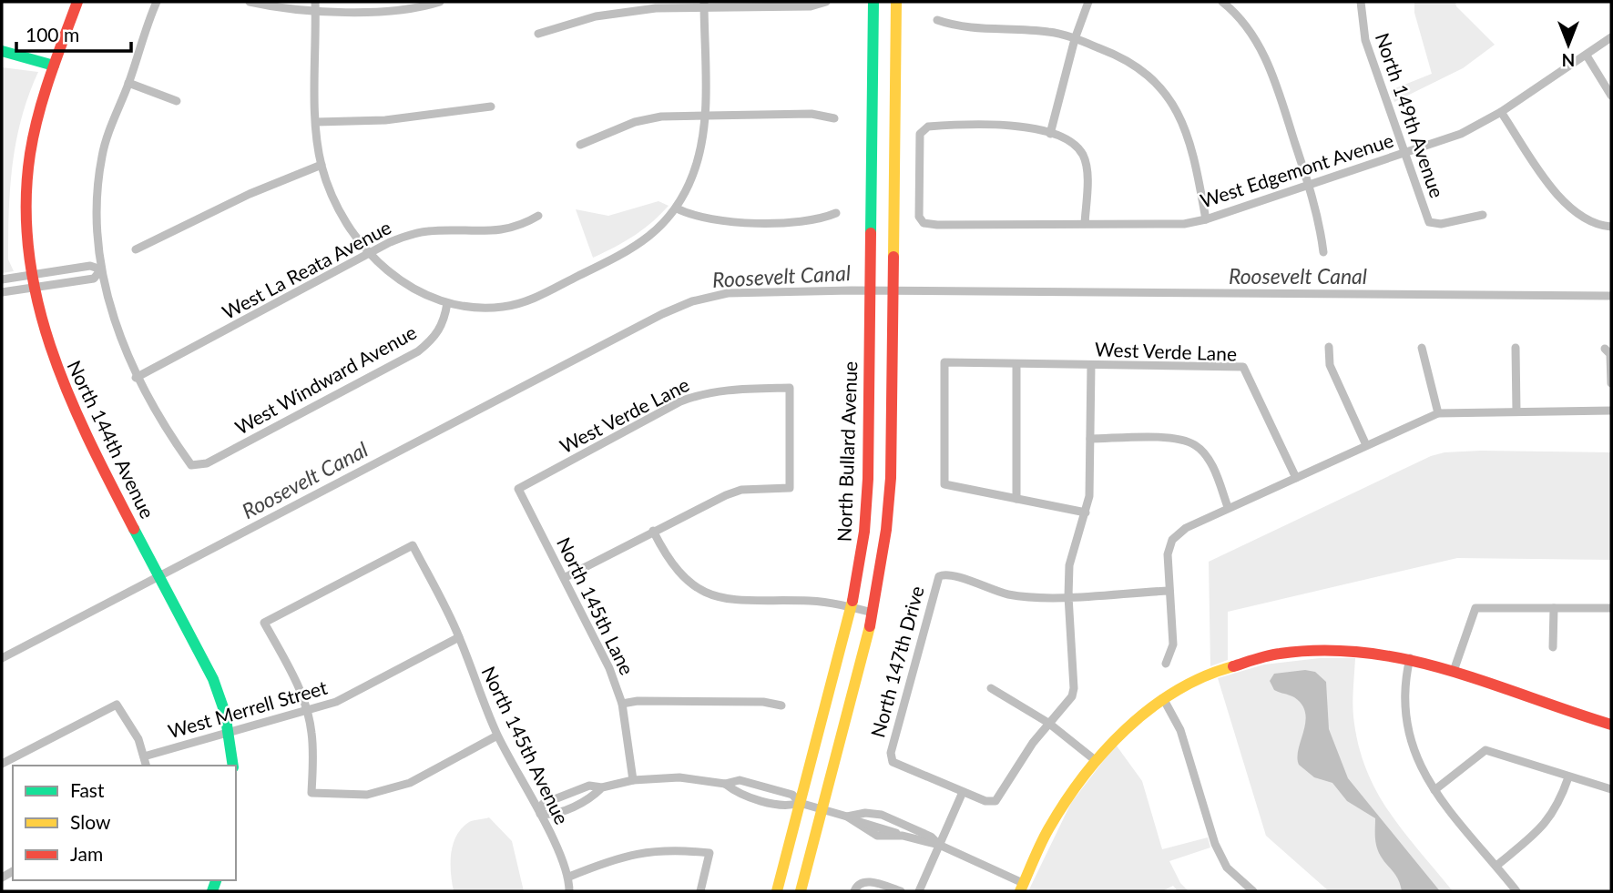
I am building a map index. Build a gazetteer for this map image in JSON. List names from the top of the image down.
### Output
{
  "streets": {
    "main road": ["North 144th Avenue", "North Bullard Avenue"],
    "street": [
      "North 149th Avenue",
      "West Edgemont Avenue",
      "West La Reata Avenue",
      "West Verde Lane",
      "West Windward Avenue",
      "North 145th Lane",
      "North 147th Drive",
      "West Merrell Street",
      "North 145th Avenue"
    ]
  },
  "crossings": [
    ["North 149th Avenue", "West Edgemont Avenue"],
    ["West La Reata Avenue", "West Windward Avenue"],
    ["West Verde Lane", "North 145th Lane"],
    ["North 144th Avenue", "West Merrell Street"],
    ["West Merrell Street", "North 145th Avenue"]
  ],
  "water": ["Roosevelt Canal"],
  "legend": ["Fast", "Slow", "Jam"],
  "scale_bar": "100 m",
  "north": "bottom"
}
